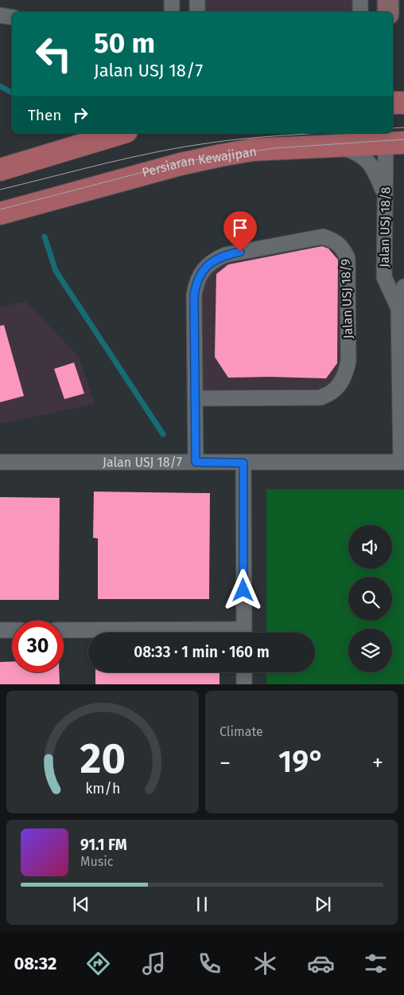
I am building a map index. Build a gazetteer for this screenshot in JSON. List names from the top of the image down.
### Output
{
  "streets": {
    "main road": ["Persiaran Kewajipan"],
    "street": ["Jalan USJ 18/8", "Jalan USJ 18/9", "Jalan USJ 18/7"]
  },
  "crossings": [
    ["Persiaran Kewajipan", "Jalan USJ 18/8"],
    ["Jalan USJ 18/8", "Jalan USJ 18/7"],
    ["Jalan USJ 18/9", "Jalan USJ 18/7"]
  ],
  "page": {
    "turn": ["50 m", "Jalan USJ 18/7"],
    "then": "Then",
    "limit": "30",
    "trip": "08:33 · 1 min · 160 m",
    "tile": "Climate",
    "heat": ["−", "19°", "+"],
    "song": ["91.1 FM", "Music"],
    "tabs": "08:32",
    "gauge": ["20", "km/h"]
  }
}
